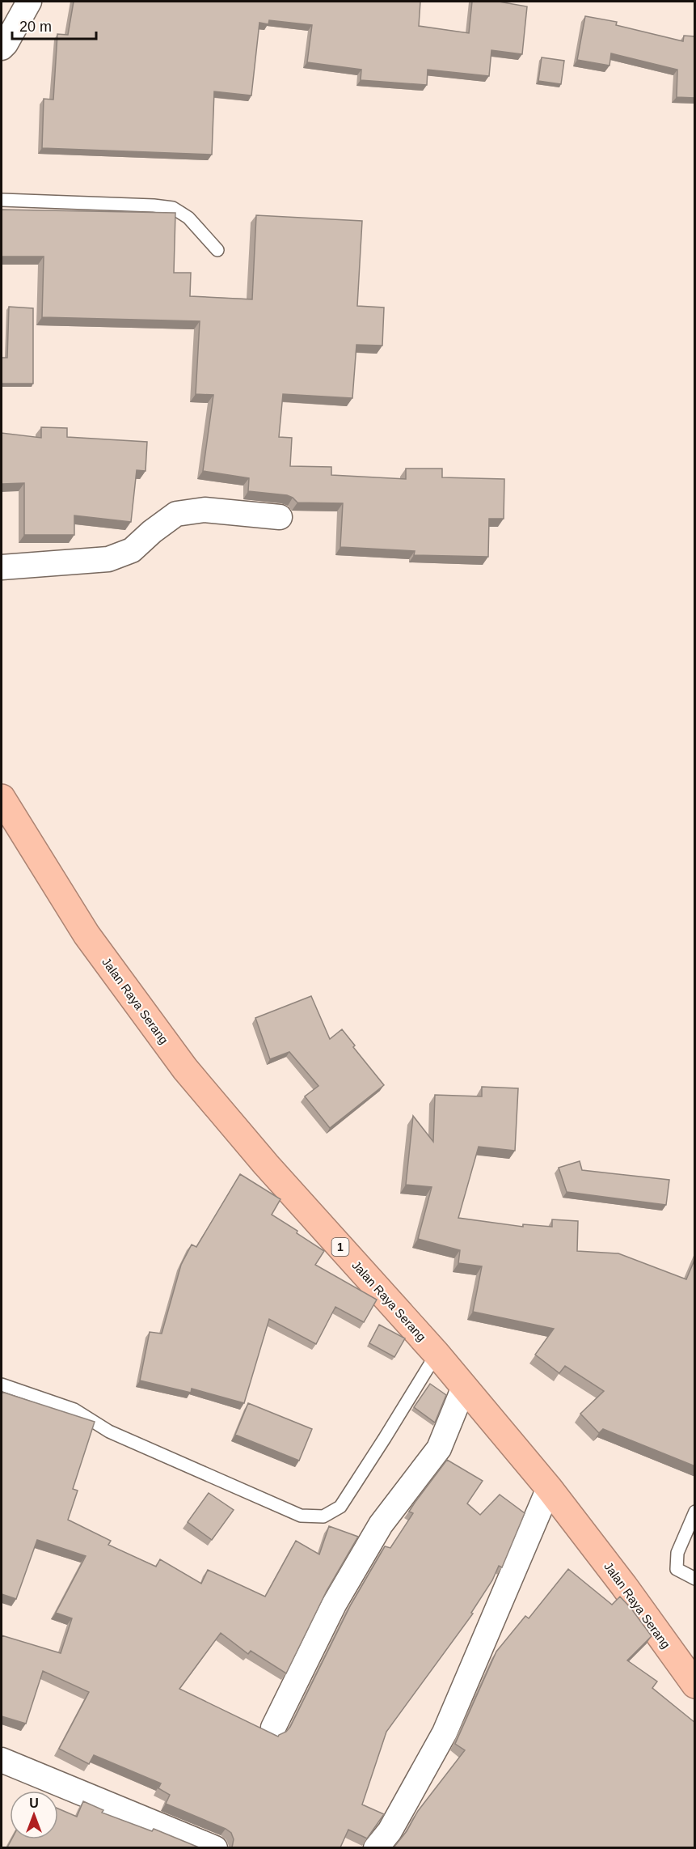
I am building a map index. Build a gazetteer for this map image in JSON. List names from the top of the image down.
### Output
{
  "streets": {
    "highway": ["Jalan Raya Serang", "1"]
  },
  "scale_bar": "20 m",
  "north": "top"
}
